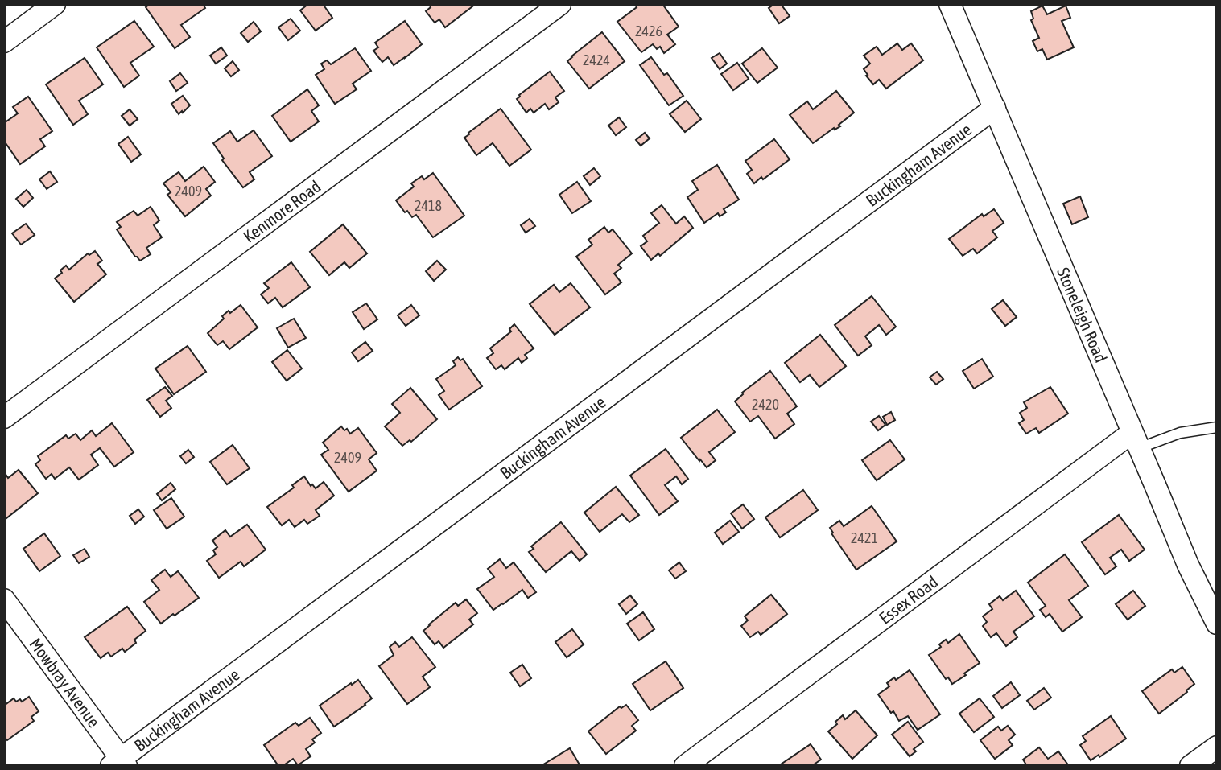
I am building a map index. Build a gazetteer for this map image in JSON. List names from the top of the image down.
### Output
{
  "streets": {
    "street": [
      "Buckingham Avenue",
      "Kenmore Road",
      "Stoneleigh Road",
      "Essex Road",
      "Mowbray Avenue"
    ]
  },
  "crossings": [
    ["Buckingham Avenue", "Stoneleigh Road"],
    ["Buckingham Avenue", "Mowbray Avenue"],
    ["Stoneleigh Road", "Essex Road"]
  ],
  "house_numbers": [
    "2426",
    "2424",
    "2409",
    "2418",
    "2420",
    "2409",
    "2421"
  ]
}
